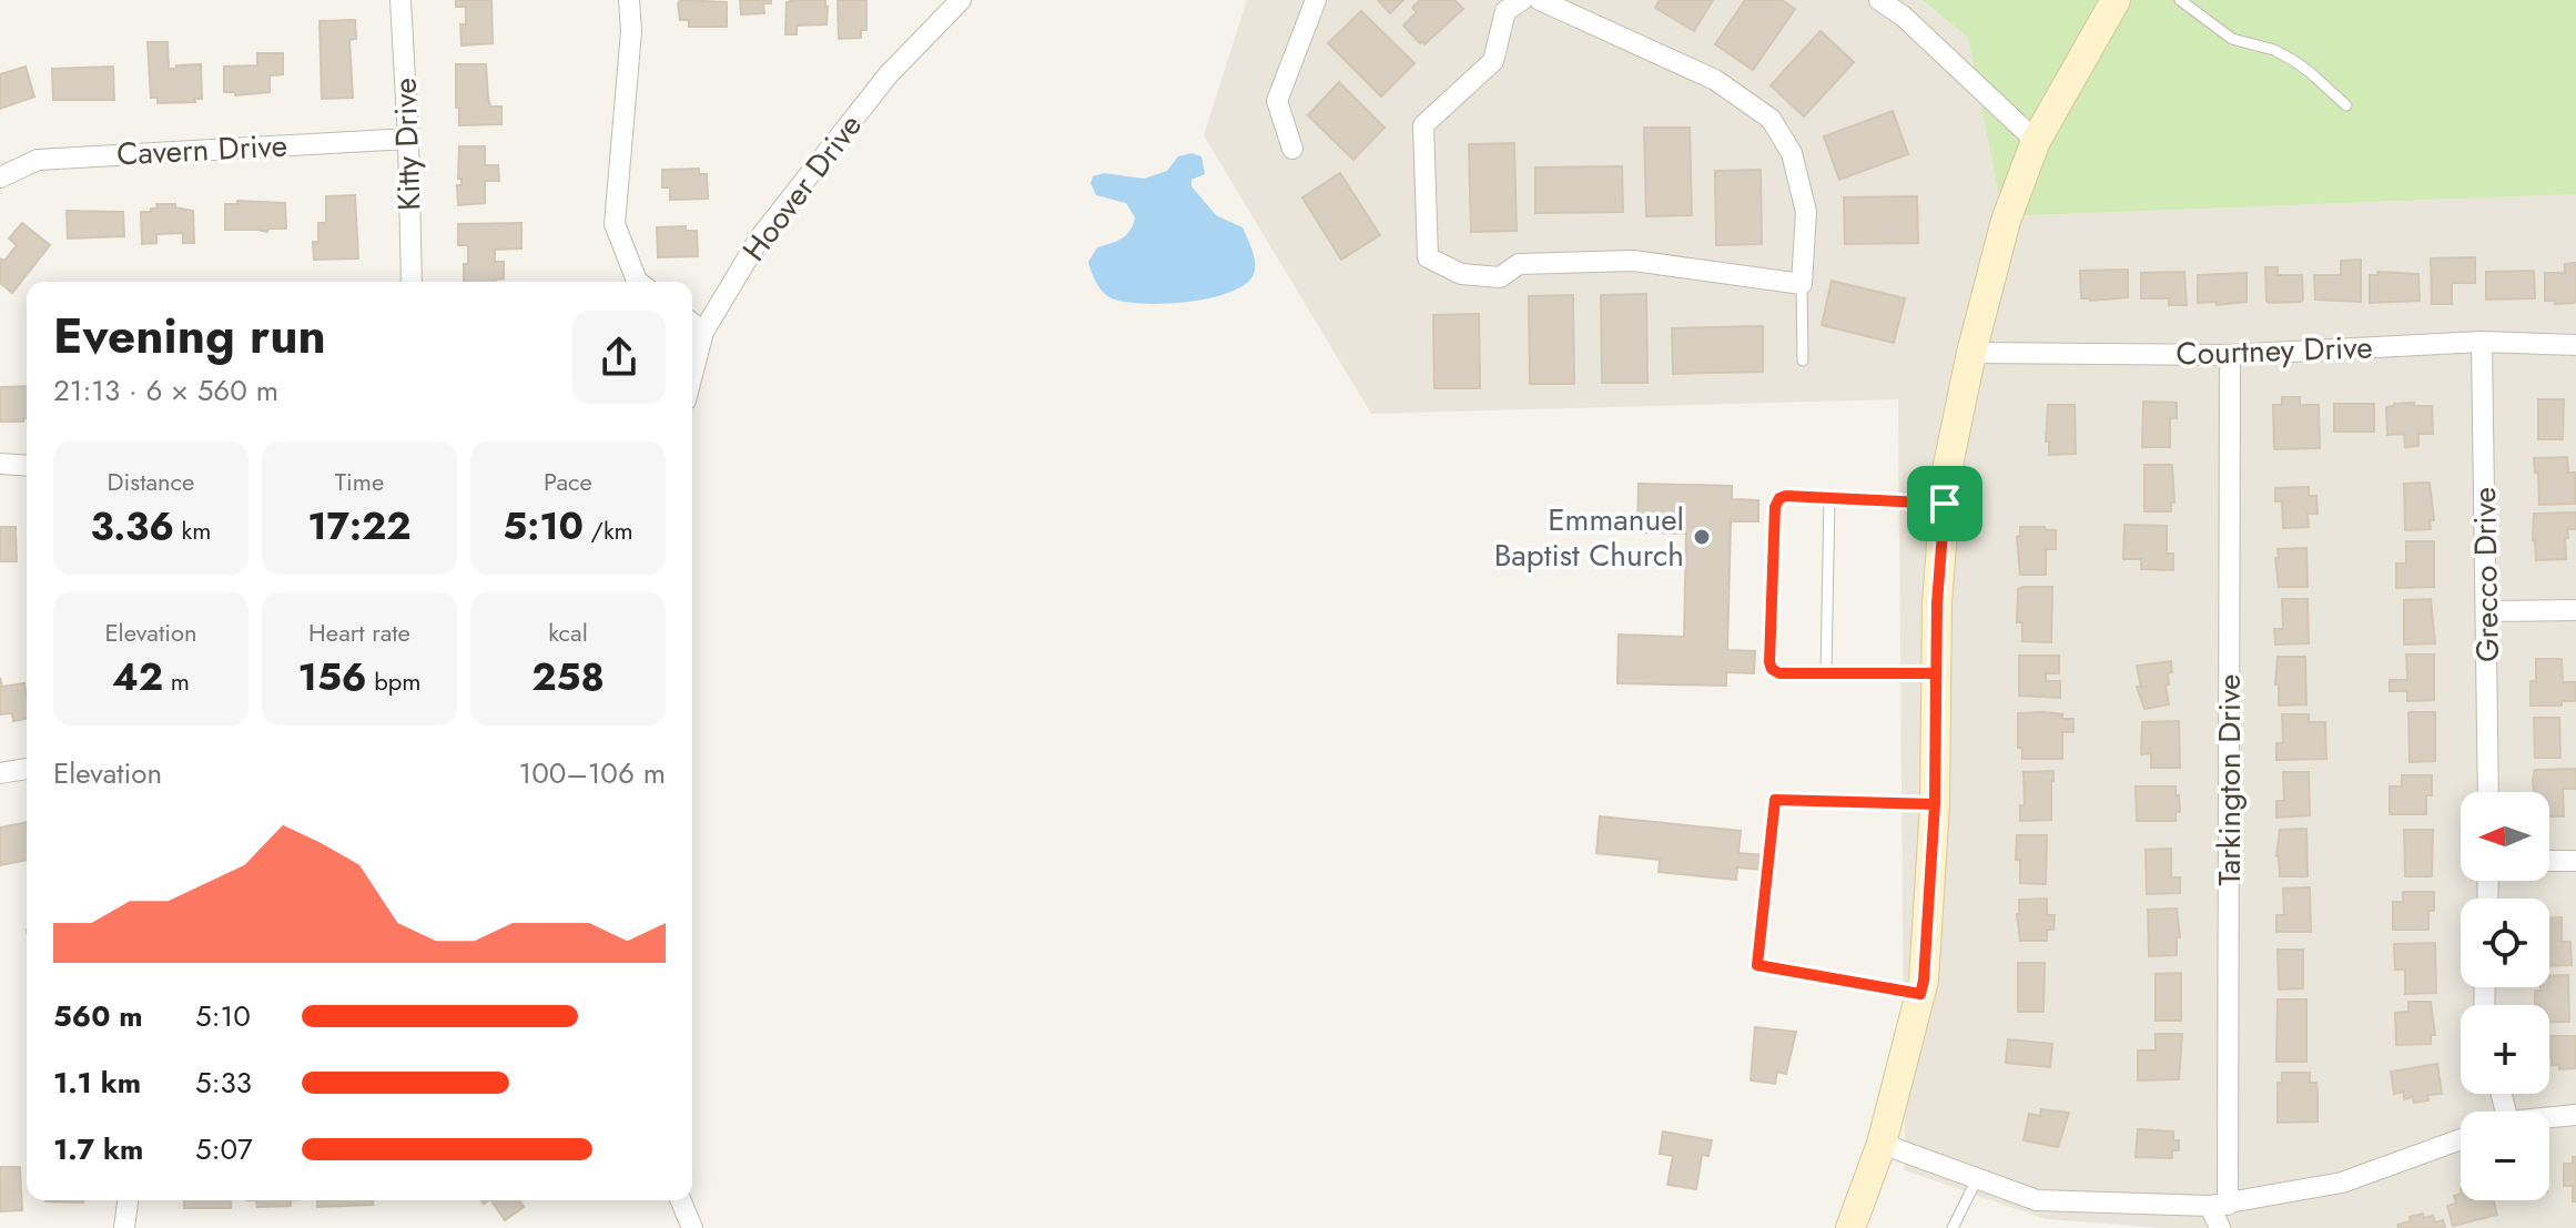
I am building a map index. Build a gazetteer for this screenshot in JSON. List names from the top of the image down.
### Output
{
  "streets": {
    "street": [
      "Kitty Drive",
      "Cavern Drive",
      "Hoover Drive",
      "Courtney Drive",
      "Grecco Drive",
      "Tarkington Drive"
    ]
  },
  "crossings": [
    ["Kitty Drive", "Cavern Drive"],
    ["Courtney Drive", "Grecco Drive"],
    ["Courtney Drive", "Tarkington Drive"]
  ],
  "places": ["Emmanuel Baptist Church"],
  "north": "left",
  "page": {
    "heading": ["Evening run", "21:13 · 6 × 560 m"],
    "stats": [
      ["Distance", "3.36 km"],
      ["Time", "17:22"],
      ["Pace", "5:10 /km"],
      ["Elevation", "42 m"],
      ["Heart rate", "156 bpm"],
      ["kcal", "258"]
    ],
    "chart": ["Elevation", "100–106 m"],
    "map_buttons": ["+", "−"],
    "list": [
      {
        "name": "560 m",
        "note": "5:10"
      },
      {
        "name": "1.1 km",
        "note": "5:33"
      },
      {
        "name": "1.7 km",
        "note": "5:07"
      }
    ]
  }
}
